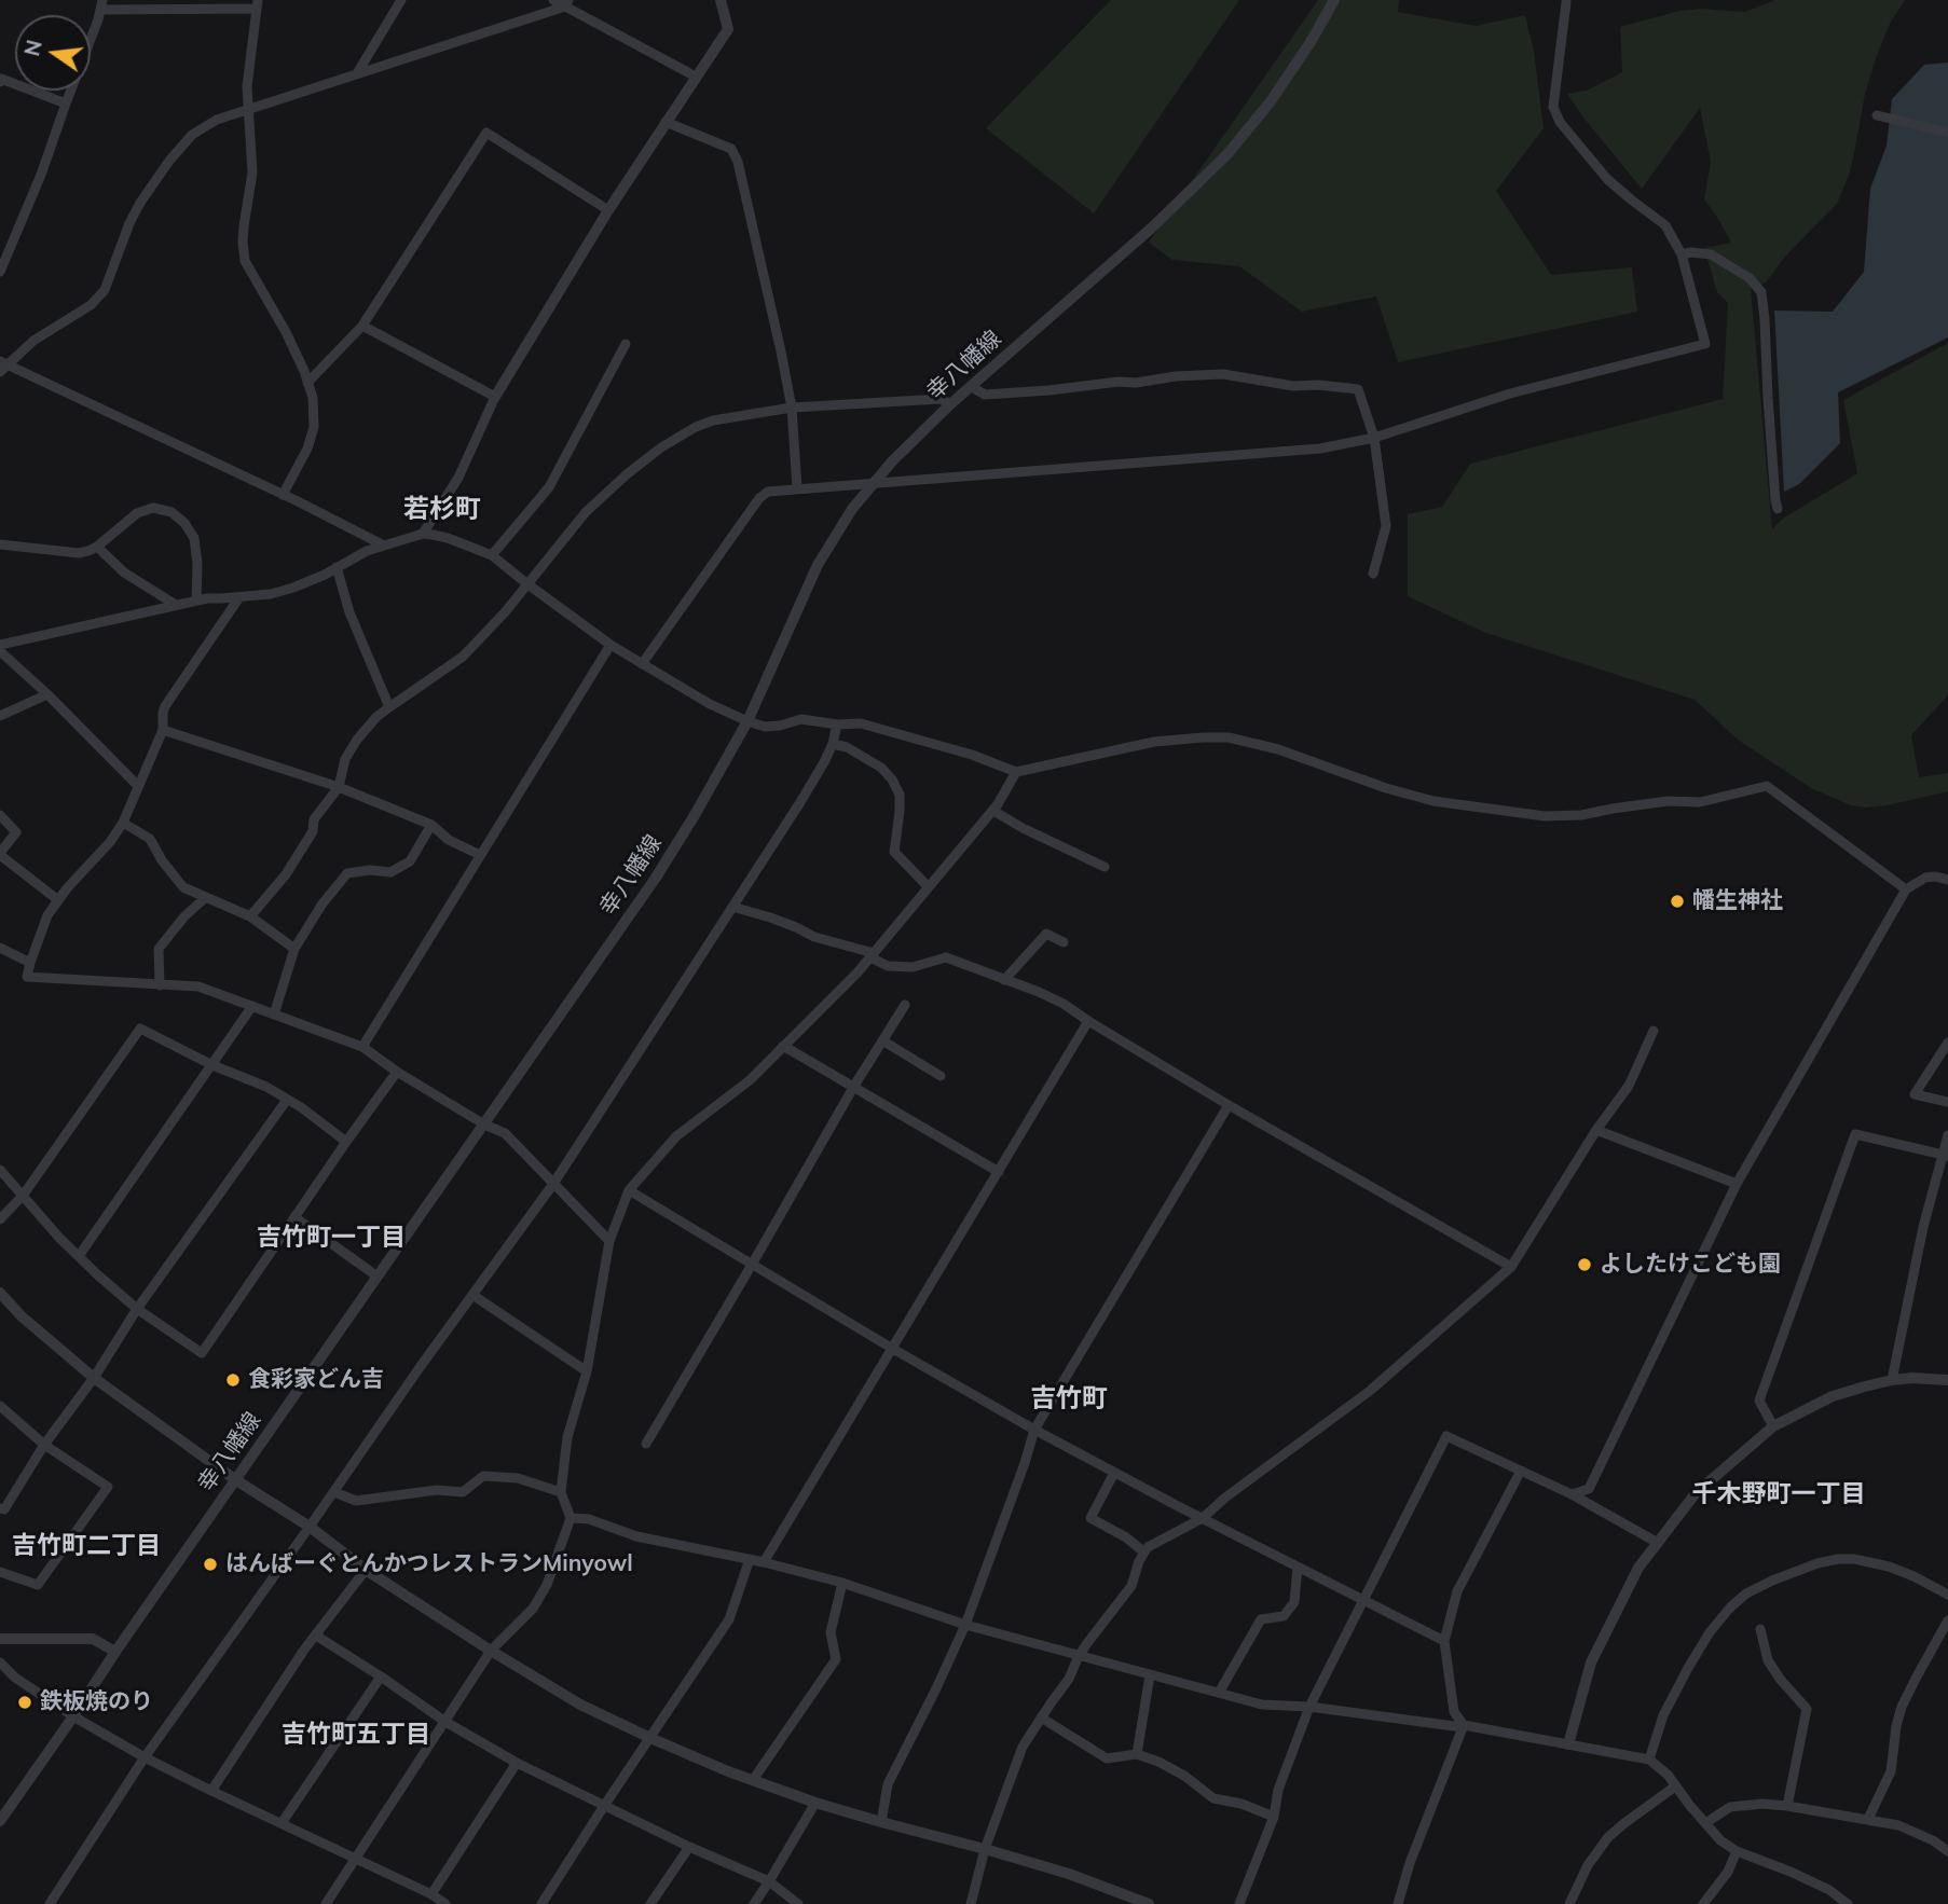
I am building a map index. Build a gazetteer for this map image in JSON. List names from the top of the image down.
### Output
{
  "streets": {
    "street": ["幸八幡線"]
  },
  "districts": [
    "若杉町",
    "吉竹町一丁目",
    "吉竹町",
    "千木野町一丁目",
    "吉竹町二丁目",
    "吉竹町五丁目"
  ],
  "places": [
    "幡生神社",
    "よしたけこども園",
    "食彩家どん吉",
    "はんばーぐとんかつレストランMinyowl",
    "鉄板焼のり"
  ],
  "north": "left"
}
